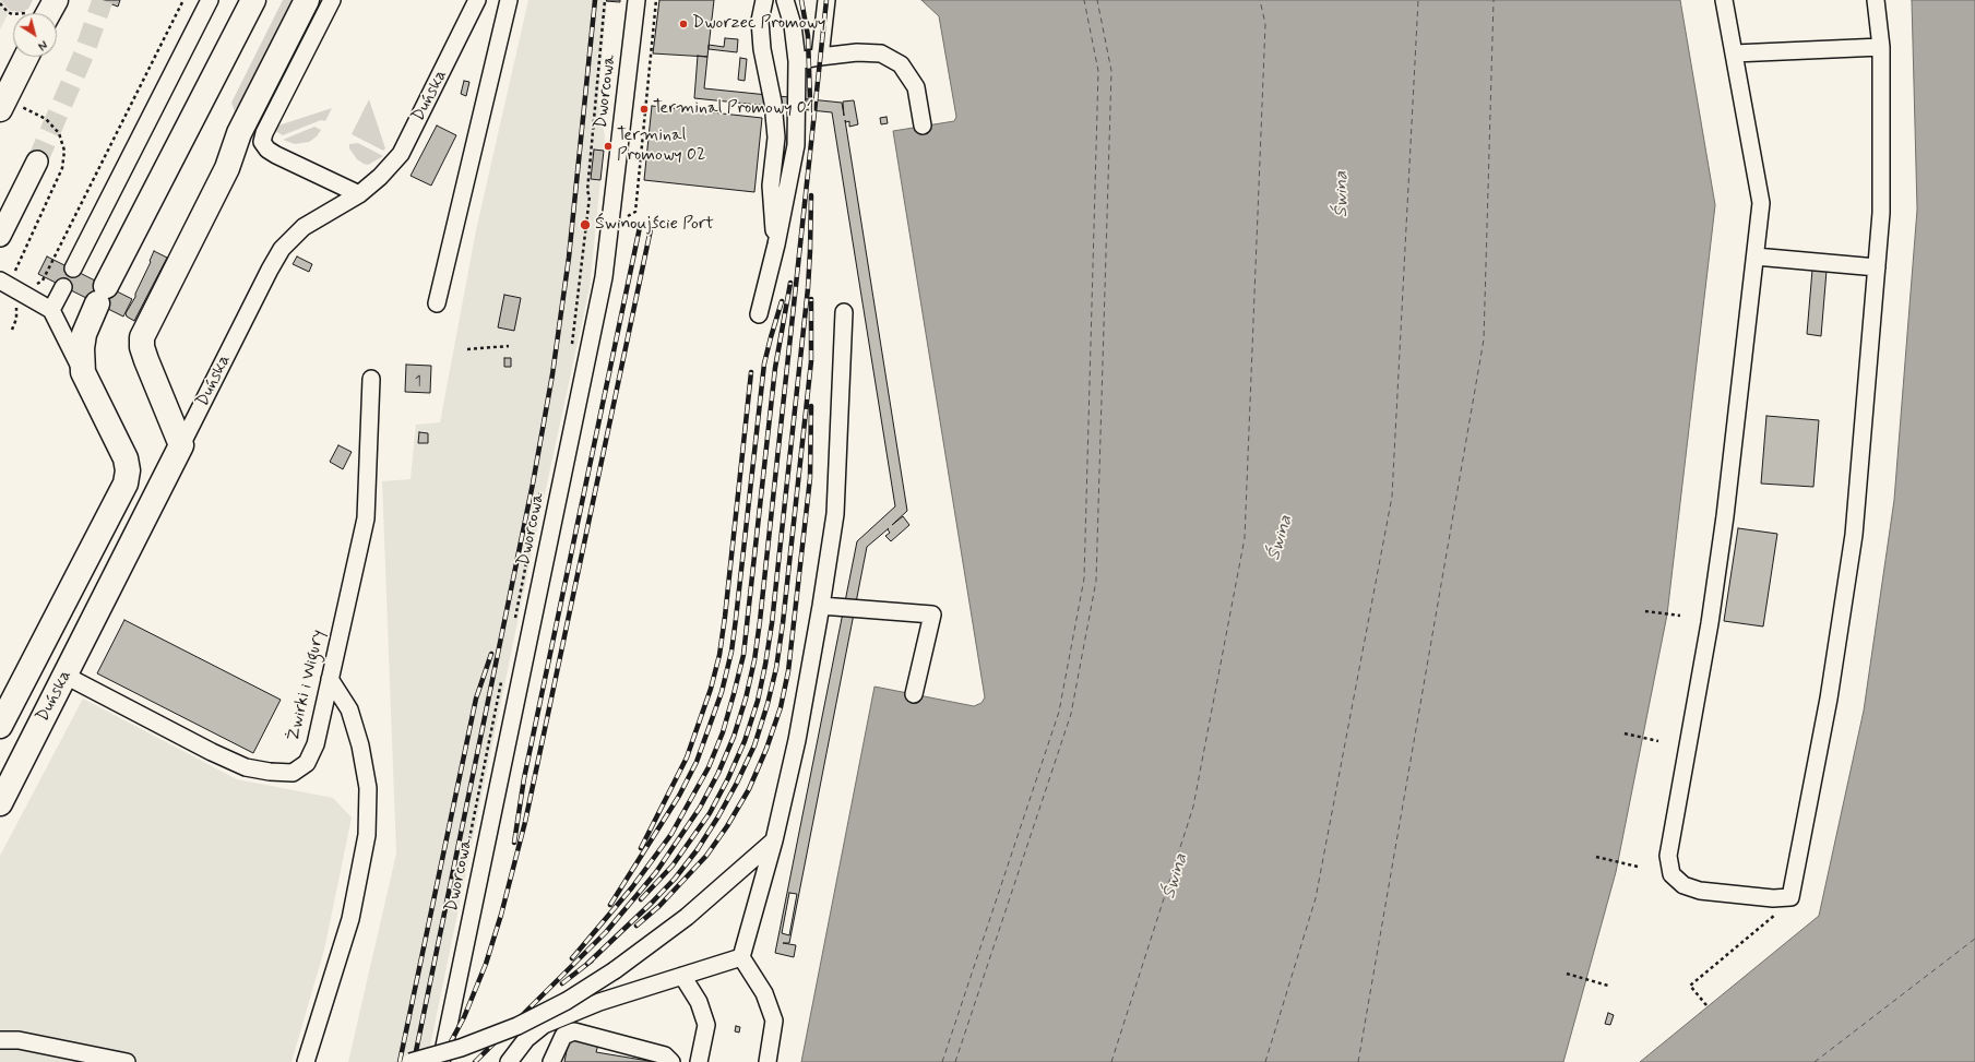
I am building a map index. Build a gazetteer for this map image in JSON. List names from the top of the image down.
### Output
{
  "streets": {
    "highway": ["Duńska"],
    "street": ["Dworcowa", "Żwirki i Wigury"]
  },
  "crossings": [
    ["Duńska", "Żwirki i Wigury"]
  ],
  "water": ["Świna"],
  "places": [
    "Dworzec Promowy",
    "Terminal Promowy 01",
    "Terminal Promowy 02",
    "Świnoujście Port"
  ],
  "house_numbers": ["1"],
  "north": "bottom right"
}
